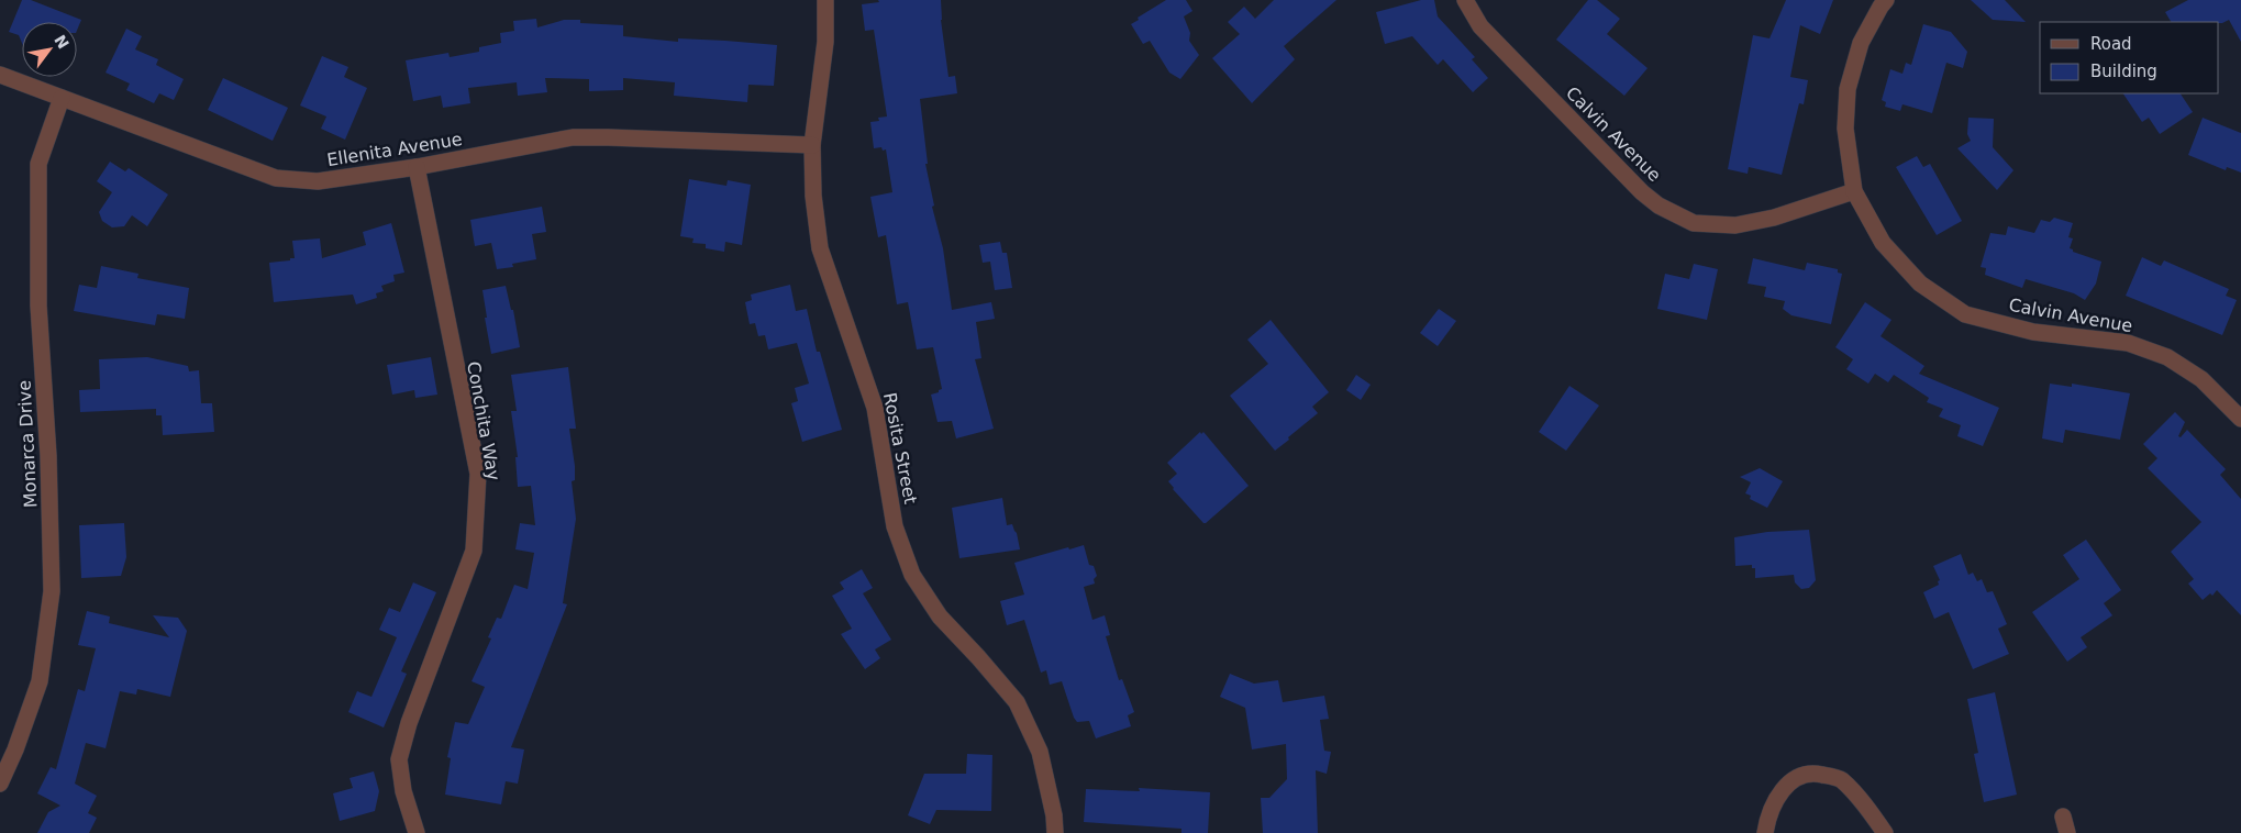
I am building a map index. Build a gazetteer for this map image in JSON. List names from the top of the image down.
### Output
{
  "streets": {
    "street": [
      "Calvin Avenue",
      "Ellenita Avenue",
      "Conchita Way",
      "Monarca Drive",
      "Rosita Street"
    ]
  },
  "crossings": [
    ["Ellenita Avenue", "Conchita Way"],
    ["Ellenita Avenue", "Monarca Drive"],
    ["Ellenita Avenue", "Rosita Street"]
  ],
  "legend": ["Road", "Building"],
  "north": "top right"
}
